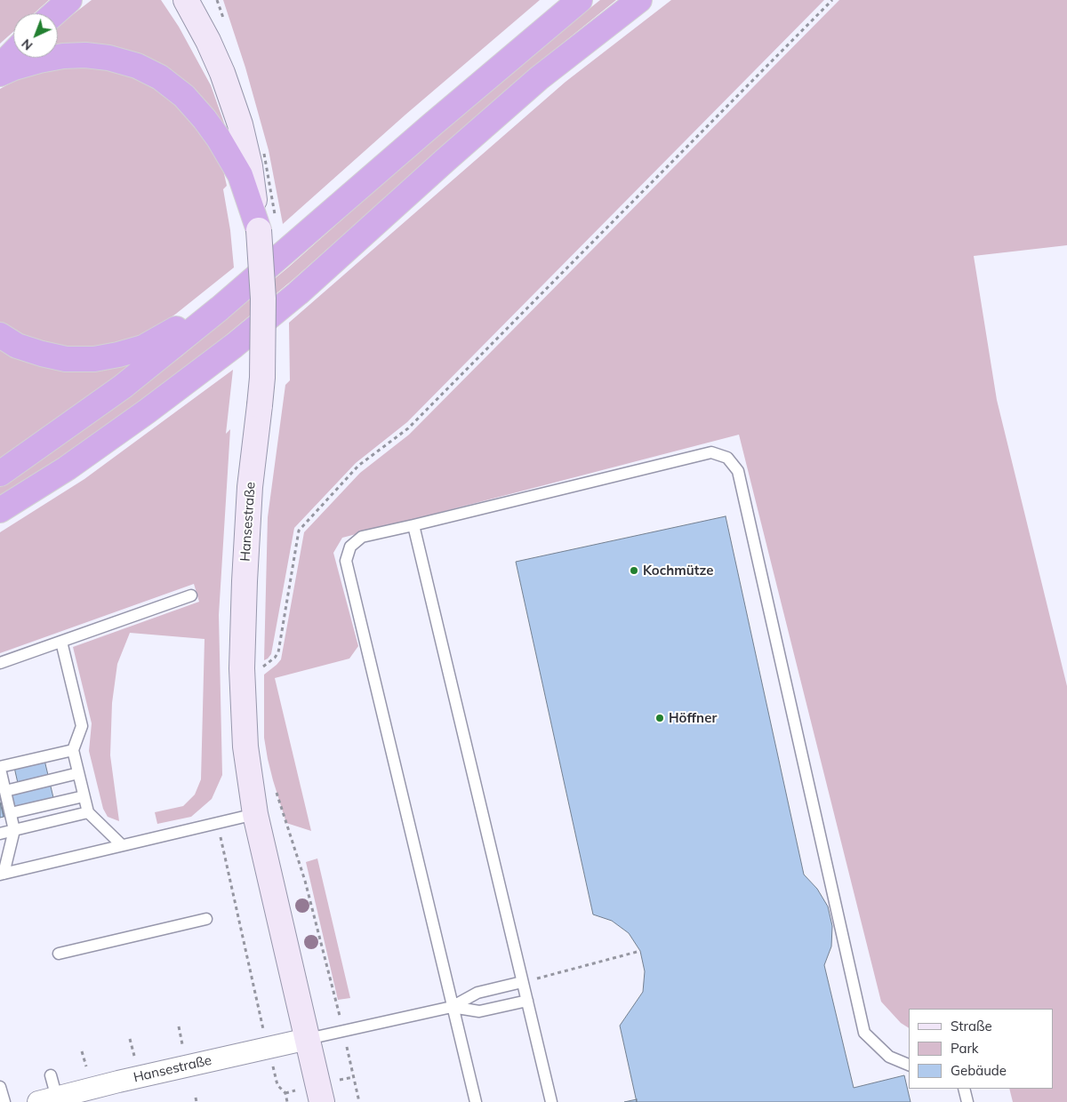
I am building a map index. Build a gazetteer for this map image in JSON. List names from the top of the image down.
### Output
{
  "streets": {
    "street": ["Hansestraße"]
  },
  "places": ["Kochmütze", "Höffner"],
  "legend": ["Straße", "Park", "Gebäude"],
  "north": "bottom left"
}
